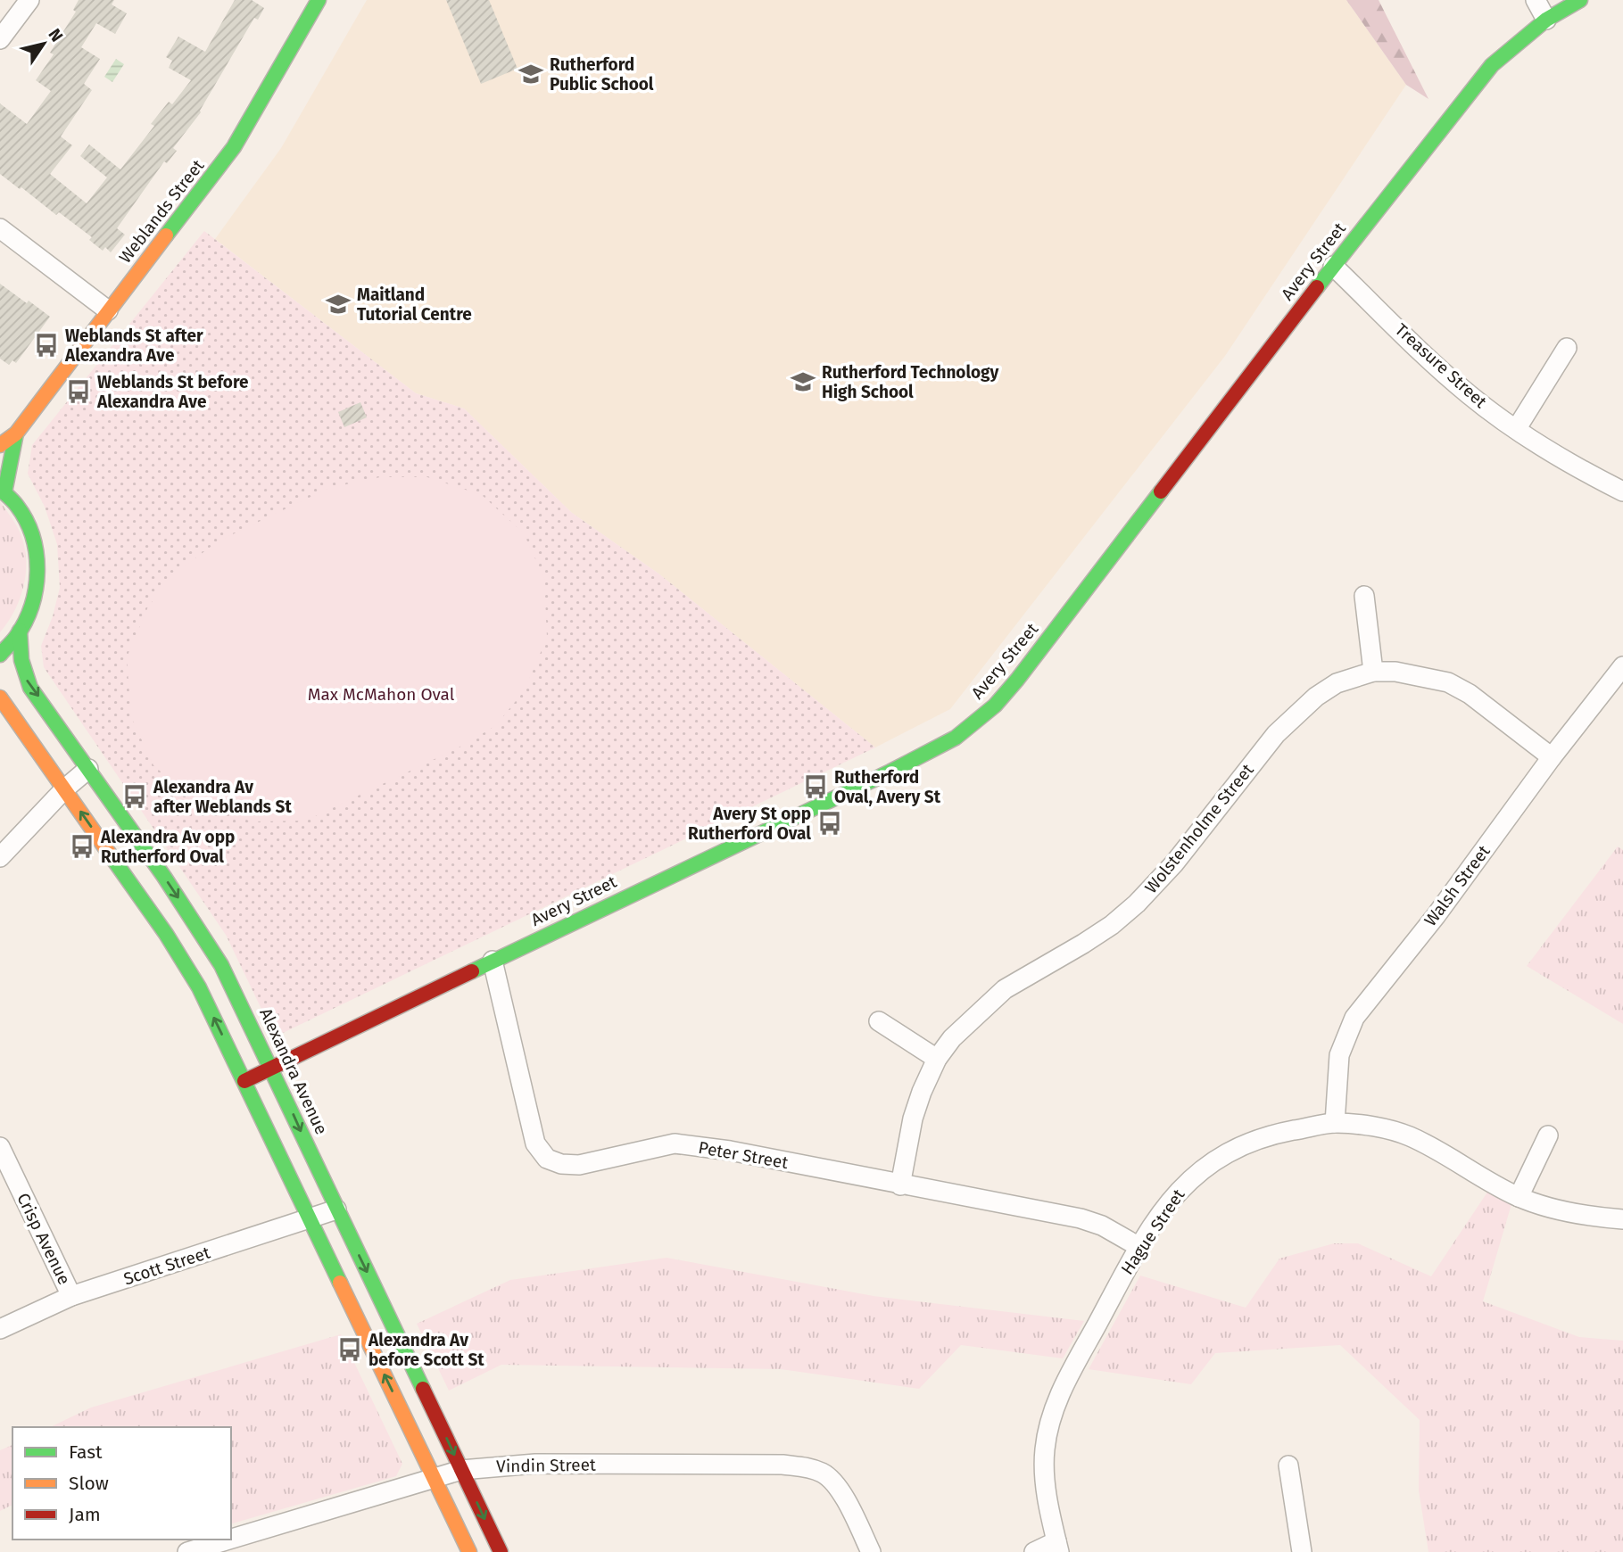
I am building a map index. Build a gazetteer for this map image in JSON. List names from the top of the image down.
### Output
{
  "streets": {
    "street": [
      "Weblands Street",
      "Avery Street",
      "Treasure Street",
      "Wolstenholme Street",
      "Walsh Street",
      "Alexandra Avenue",
      "Peter Street",
      "Hague Street",
      "Crisp Avenue",
      "Scott Street",
      "Vindin Street"
    ]
  },
  "crossings": [
    ["Avery Street", "Treasure Street"],
    ["Avery Street", "Alexandra Avenue"],
    ["Avery Street", "Peter Street"],
    ["Wolstenholme Street", "Walsh Street"],
    ["Wolstenholme Street", "Peter Street"],
    ["Walsh Street", "Hague Street"],
    ["Alexandra Avenue", "Scott Street"],
    ["Alexandra Avenue", "Vindin Street"],
    ["Peter Street", "Hague Street"],
    ["Crisp Avenue", "Scott Street"]
  ],
  "parks": ["Max McMahon Oval"],
  "places": {
    "school or university": ["Rutherford Public School", "Maitland Tutorial Centre", "Rutherford Technology High School"],
    "bus stop": [
      "Weblands St after Alexandra Ave",
      "Weblands St before Alexandra Ave",
      "Rutherford Oval, Avery St",
      "Alexandra Av after Weblands St",
      "Avery St opp Rutherford Oval",
      "Alexandra Av opp Rutherford Oval",
      "Alexandra Av before Scott St"
    ]
  },
  "legend": ["Fast", "Slow", "Jam"],
  "north": "top right"
}
